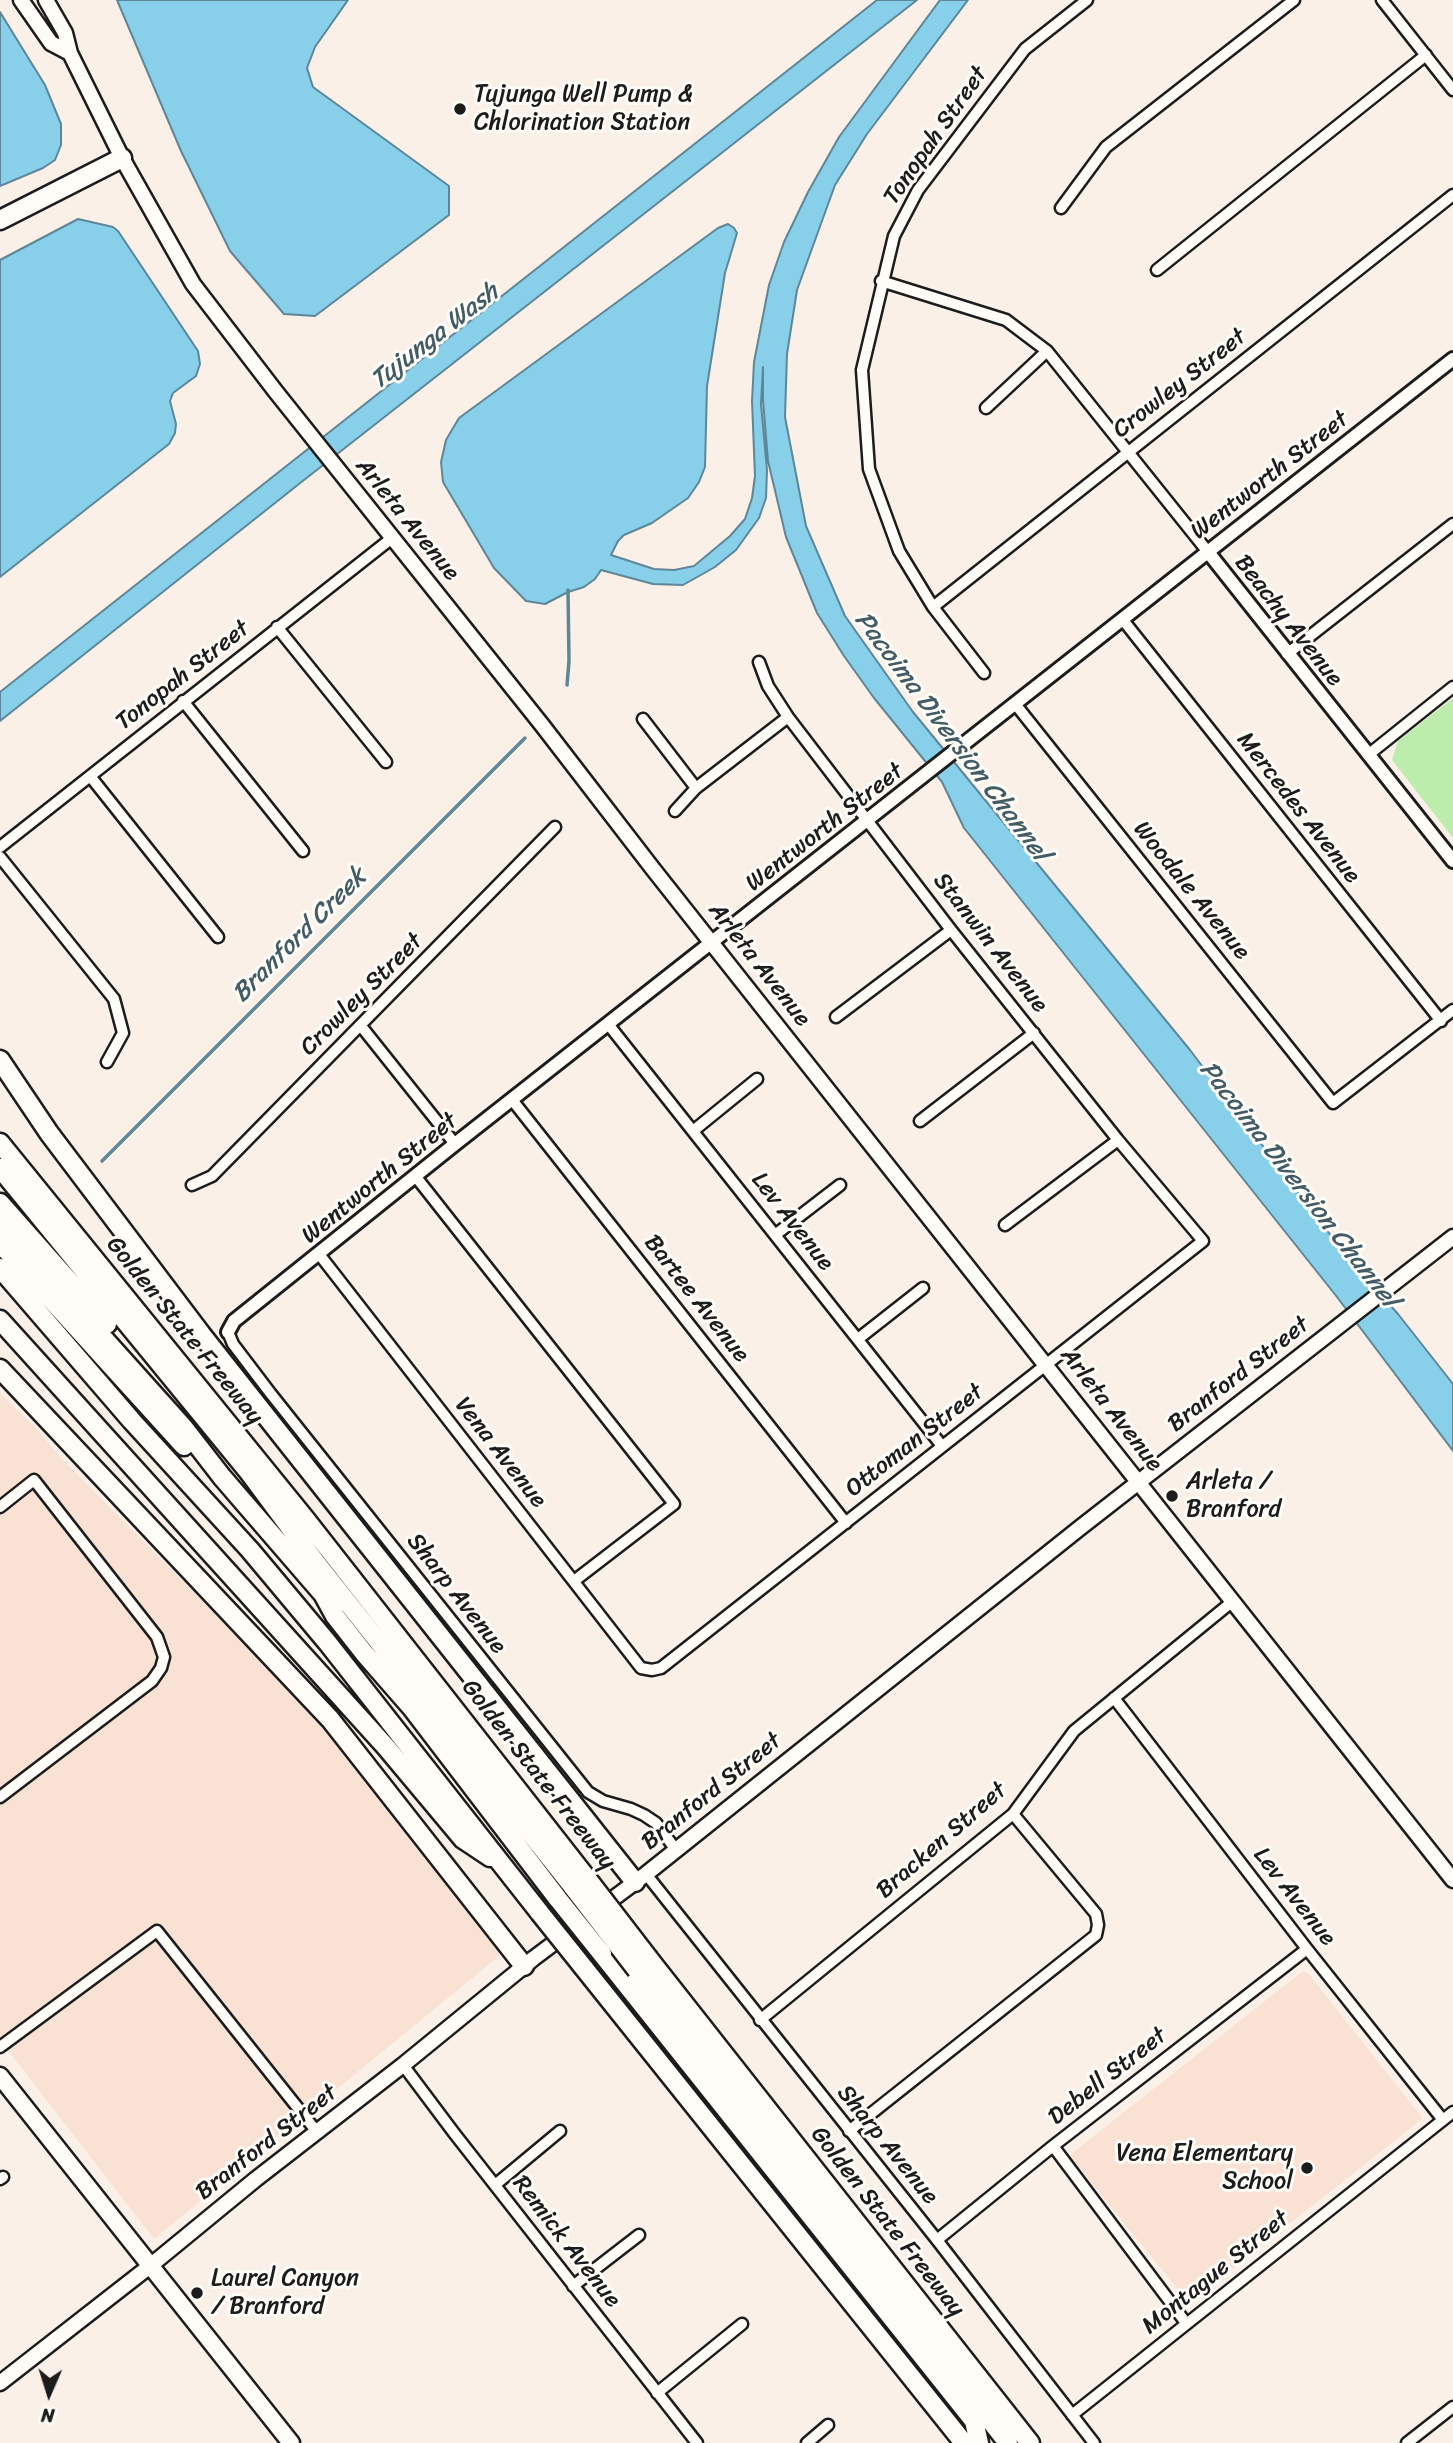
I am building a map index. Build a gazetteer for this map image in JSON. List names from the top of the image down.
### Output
{
  "streets": {
    "highway": ["Golden State Freeway"],
    "main road": ["Arleta Avenue", "Branford Street"],
    "street": [
      "Tonopah Street",
      "Crowley Street",
      "Wentworth Street",
      "Beachy Avenue",
      "Mercedes Avenue",
      "Woodale Avenue",
      "Stanwin Avenue",
      "Lev Avenue",
      "Bartee Avenue",
      "Ottoman Street",
      "Vena Avenue",
      "Sharp Avenue",
      "Bracken Street",
      "Debell Street",
      "Remick Avenue",
      "Montague Street"
    ]
  },
  "crossings": [
    ["Tonopah Street", "Crowley Street"],
    ["Tonopah Street", "Arleta Avenue"],
    ["Tonopah Street", "Beachy Avenue"],
    ["Crowley Street", "Beachy Avenue"],
    ["Wentworth Street", "Arleta Avenue"],
    ["Wentworth Street", "Beachy Avenue"],
    ["Wentworth Street", "Mercedes Avenue"],
    ["Wentworth Street", "Woodale Avenue"],
    ["Wentworth Street", "Stanwin Avenue"],
    ["Wentworth Street", "Lev Avenue"],
    ["Wentworth Street", "Bartee Avenue"],
    ["Wentworth Street", "Vena Avenue"],
    ["Wentworth Street", "Sharp Avenue"],
    ["Arleta Avenue", "Branford Street"],
    ["Arleta Avenue", "Ottoman Street"],
    ["Arleta Avenue", "Bracken Street"],
    ["Mercedes Avenue", "Woodale Avenue"],
    ["Stanwin Avenue", "Ottoman Street"],
    ["Lev Avenue", "Ottoman Street"],
    ["Lev Avenue", "Bracken Street"],
    ["Lev Avenue", "Debell Street"],
    ["Lev Avenue", "Montague Street"],
    ["Bartee Avenue", "Ottoman Street"],
    ["Branford Street", "Sharp Avenue"],
    ["Branford Street", "Remick Avenue"],
    ["Ottoman Street", "Vena Avenue"],
    ["Sharp Avenue", "Bracken Street"],
    ["Sharp Avenue", "Debell Street"],
    ["Sharp Avenue", "Montague Street"]
  ],
  "water": ["Tujunga Wash", "Pacoima Diversion Channel", "Branford Creek"],
  "places": [
    "Tujunga Well Pump & Chlorination Station",
    "Arleta / Branford",
    "Vena Elementary School",
    "Laurel Canyon / Branford"
  ],
  "north": "bottom"
}
